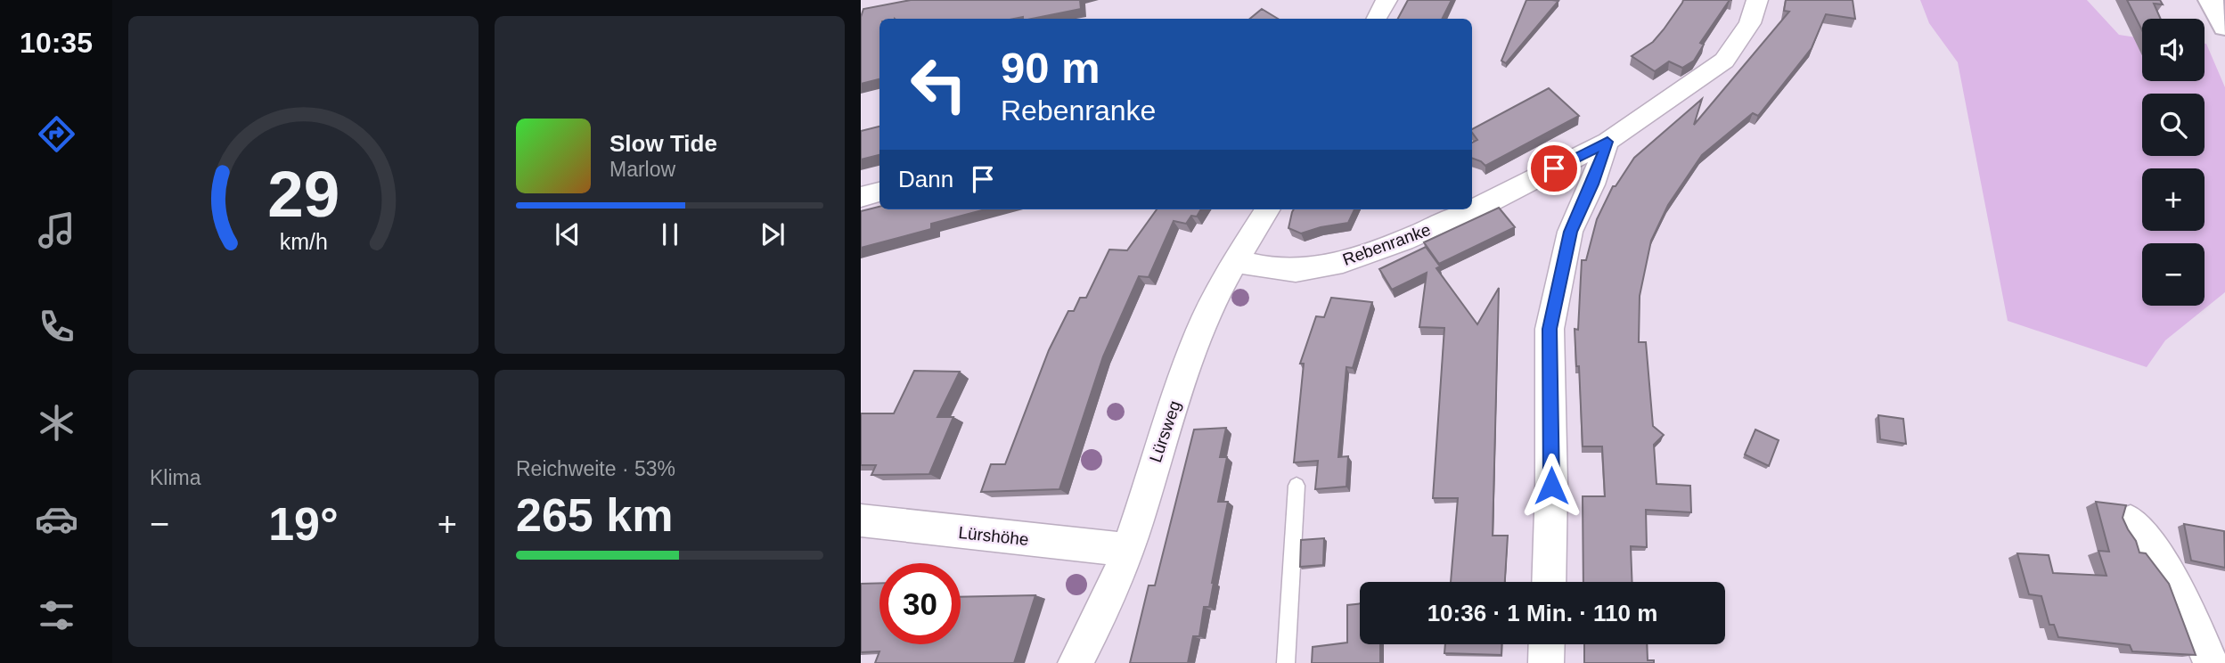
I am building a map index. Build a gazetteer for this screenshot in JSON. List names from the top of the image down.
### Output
{
  "streets": {
    "street": ["Rebenranke", "Lürsweg", "Lürshöhe"]
  },
  "crossings": [
    ["Rebenranke", "Lürsweg"],
    ["Lürsweg", "Lürshöhe"]
  ],
  "page": {
    "tabs": "10:35",
    "map_buttons": ["+", "−"],
    "turn": ["90 m", "Rebenranke"],
    "song": ["Slow Tide", "Marlow"],
    "then": "Dann",
    "tile": [
      "Klima",
      ["Reichweite · 53%", "265 km"]
    ],
    "heat": ["−", "19°", "+"],
    "limit": "30",
    "trip": "10:36 · 1 Min. · 110 m",
    "gauge": ["29", "km/h"]
  }
}
